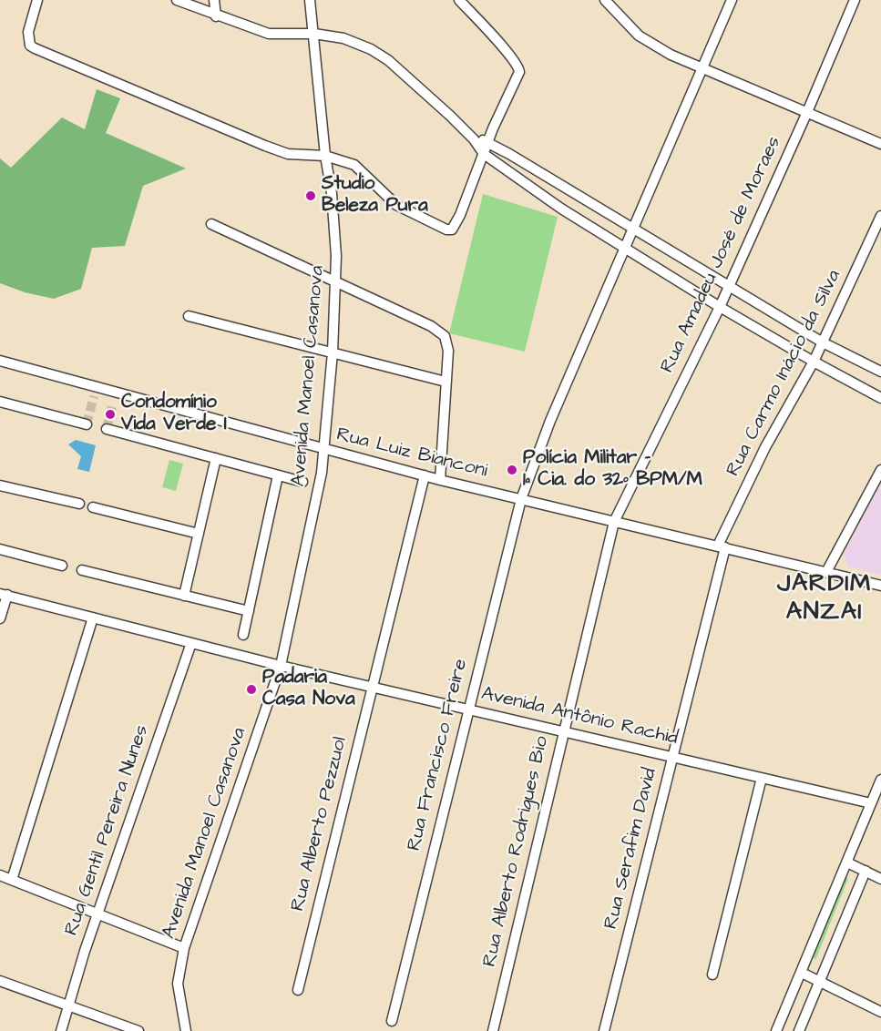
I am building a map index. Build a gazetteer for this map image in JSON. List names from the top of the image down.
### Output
{
  "streets": {
    "street": [
      "Rua Amadeu José de Moraes",
      "Rua Carmo Inácio da Silva",
      "Avenida Manoel Casanova",
      "Rua Luiz Bianconi",
      "Avenida Antônio Rachid",
      "Rua Francisco Freire",
      "Rua Alberto Pezzuol",
      "Rua Gentil Pereira Nunes",
      "Rua Serafim David",
      "Rua Alberto Rodrigues Bio"
    ]
  },
  "crossings": [
    ["Rua Amadeu José de Moraes", "Rua Luiz Bianconi"],
    ["Rua Amadeu José de Moraes", "Rua Alberto Rodrigues Bio"],
    ["Rua Carmo Inácio da Silva", "Rua Luiz Bianconi"],
    ["Rua Carmo Inácio da Silva", "Rua Serafim David"],
    ["Avenida Manoel Casanova", "Rua Luiz Bianconi"],
    ["Avenida Manoel Casanova", "Avenida Antônio Rachid"],
    ["Rua Luiz Bianconi", "Rua Francisco Freire"],
    ["Rua Luiz Bianconi", "Rua Alberto Pezzuol"],
    ["Rua Luiz Bianconi", "Rua Serafim David"],
    ["Rua Luiz Bianconi", "Rua Alberto Rodrigues Bio"],
    ["Avenida Antônio Rachid", "Rua Francisco Freire"],
    ["Avenida Antônio Rachid", "Rua Alberto Pezzuol"],
    ["Avenida Antônio Rachid", "Rua Gentil Pereira Nunes"],
    ["Avenida Antônio Rachid", "Rua Serafim David"],
    ["Avenida Antônio Rachid", "Rua Alberto Rodrigues Bio"]
  ],
  "districts": ["JARDIM ANZAI"],
  "places": [
    "Studio Beleza Pura",
    "Condomínio Vida Verde I",
    "Polícia Militar - 1ª Cia. do 32º BPM/M",
    "Padaria Casa Nova"
  ]
}
